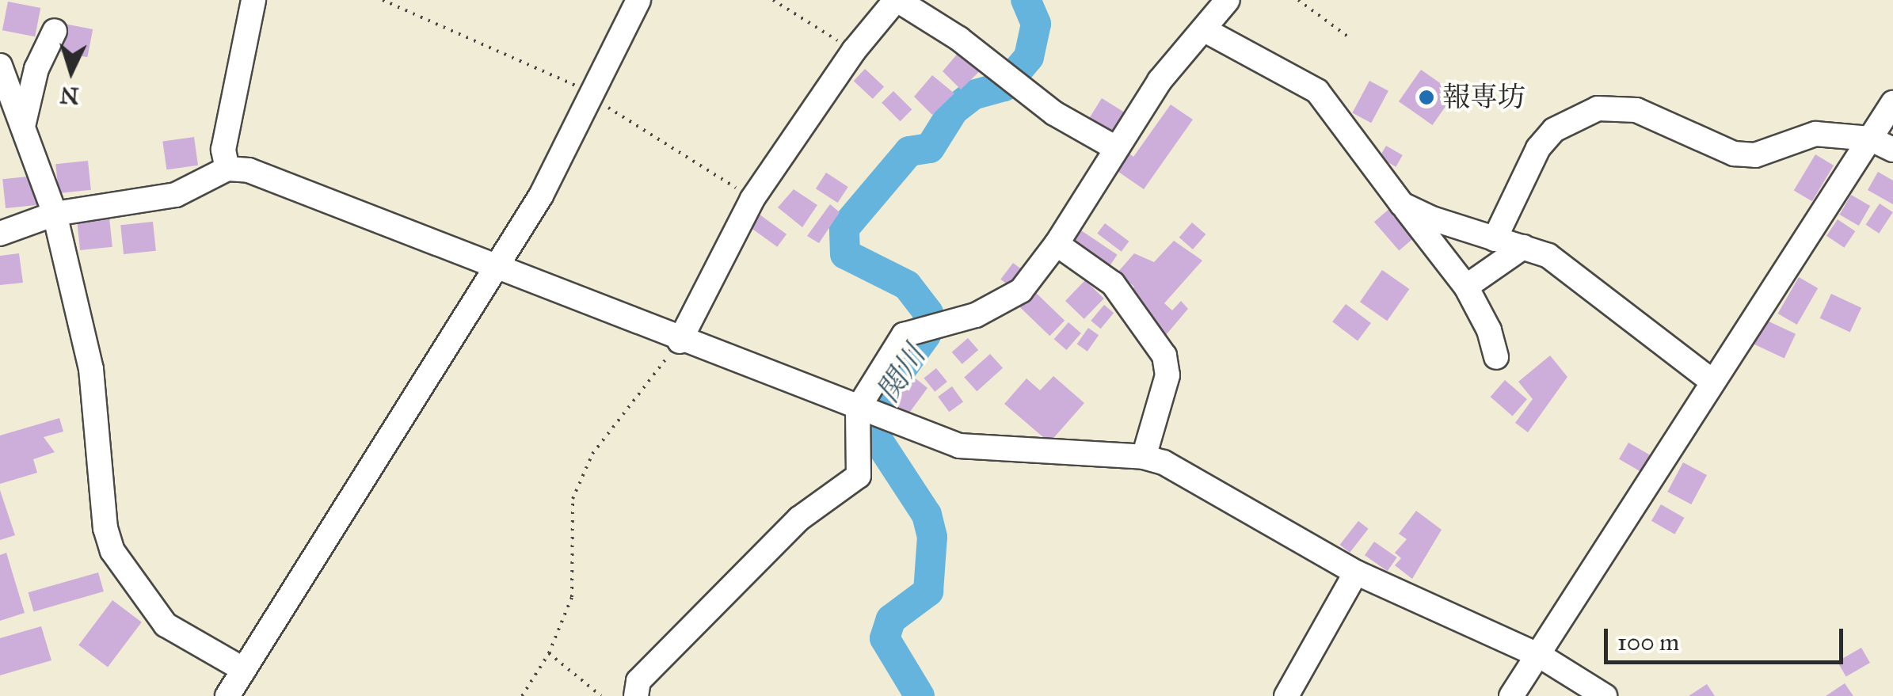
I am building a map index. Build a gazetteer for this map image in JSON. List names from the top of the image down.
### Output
{
  "water": ["関川"],
  "places": ["報専坊"],
  "scale_bar": "100 m",
  "north": "bottom"
}
